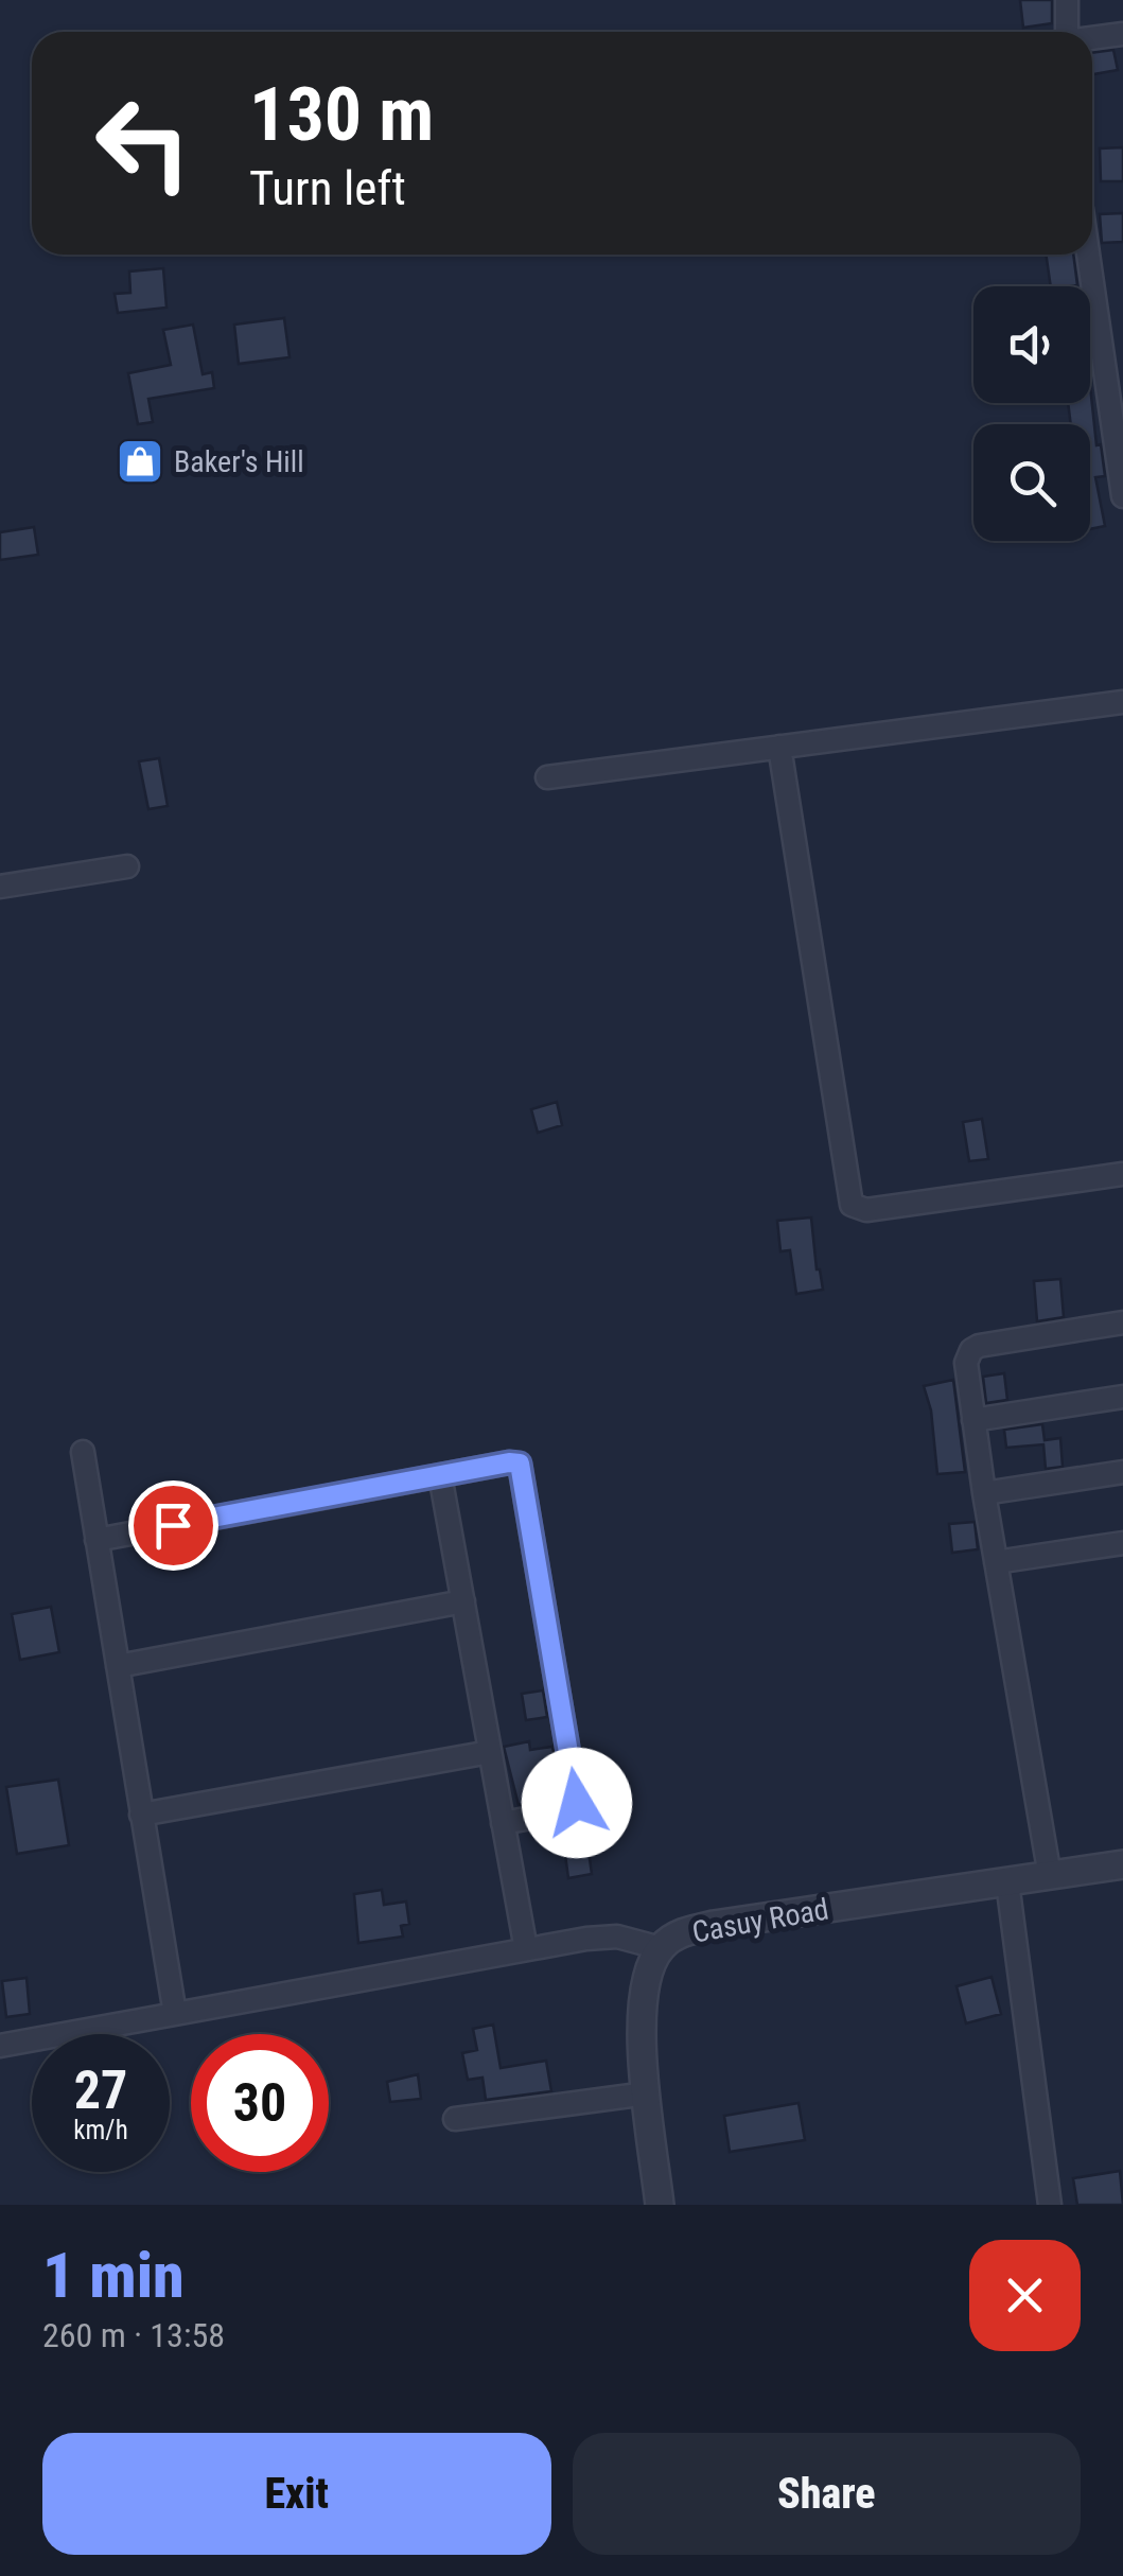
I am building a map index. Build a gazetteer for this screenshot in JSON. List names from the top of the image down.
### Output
{
  "streets": {
    "street": ["Casuy Road"]
  },
  "places": {
    "shop": ["Baker's Hill"]
  },
  "page": {
    "turn": ["130 m", "Turn left"],
    "speed": "27 km/h",
    "limit": "30",
    "heading": ["1 min", "260 m · 13:58"],
    "buttons": ["Exit", "Share"]
  }
}
